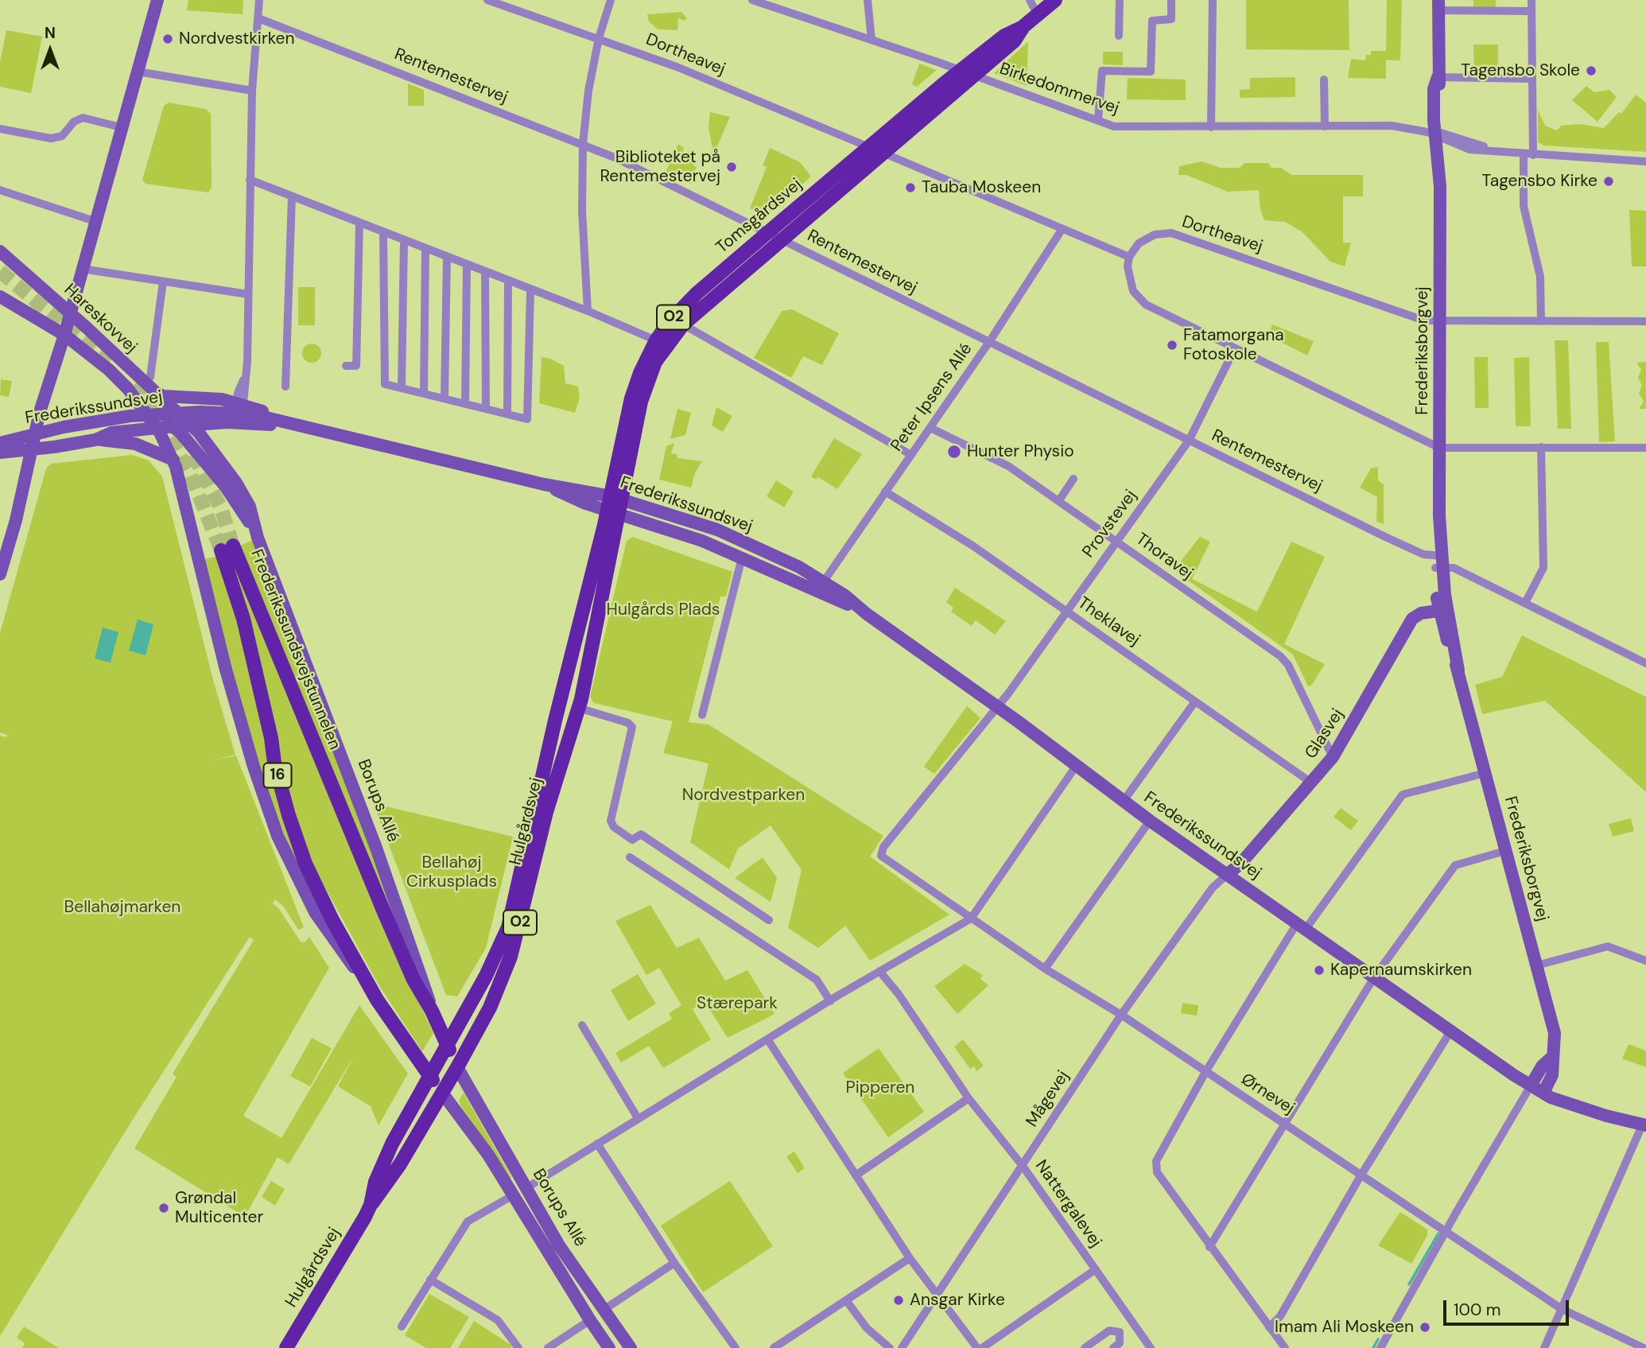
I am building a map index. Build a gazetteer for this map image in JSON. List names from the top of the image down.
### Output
{
  "streets": {
    "main road": [
      "Tomsgårdsvej",
      "O2",
      "Frederikssundsvejstunnelen",
      "16",
      "Borups Allé",
      "Hulgårdsvej"
    ],
    "street": [
      "Dortheavej",
      "Rentemestervej",
      "Birkedommervej",
      "Hareskovvej",
      "Frederiksborgvej",
      "Peter Ipsens Allé",
      "Frederikssundsvej",
      "Provstevej",
      "Thoravej",
      "Theklavej",
      "Glasvej",
      "Ørnevej",
      "Mågevej",
      "Nattergalevej"
    ]
  },
  "crossings": [
    ["Dortheavej", "Tomsgårdsvej"],
    ["Dortheavej", "Frederiksborgvej"],
    ["Rentemestervej", "Tomsgårdsvej"],
    ["Rentemestervej", "Frederiksborgvej"],
    ["Rentemestervej", "Peter Ipsens Allé"],
    ["Rentemestervej", "Provstevej"],
    ["Birkedommervej", "Tomsgårdsvej"],
    ["Birkedommervej", "Frederiksborgvej"],
    ["Tomsgårdsvej", "Frederikssundsvej"],
    ["Tomsgårdsvej", "Hulgårdsvej"],
    ["Hareskovvej", "Frederikssundsvej"],
    ["Hareskovvej", "Borups Allé"],
    ["Frederiksborgvej", "Frederikssundsvej"],
    ["Frederiksborgvej", "Glasvej"],
    ["Peter Ipsens Allé", "Frederikssundsvej"],
    ["Peter Ipsens Allé", "Thoravej"],
    ["Peter Ipsens Allé", "Theklavej"],
    ["Frederikssundsvej", "Provstevej"],
    ["Frederikssundsvej", "Glasvej"],
    ["Frederikssundsvej", "Borups Allé"],
    ["Frederikssundsvej", "Hulgårdsvej"],
    ["Frederikssundsvej", "Mågevej"],
    ["Provstevej", "Thoravej"],
    ["Provstevej", "Theklavej"],
    ["Provstevej", "Ørnevej"],
    ["Thoravej", "Glasvej"],
    ["Theklavej", "Glasvej"],
    ["Frederikssundsvejstunnelen", "Borups Allé"],
    ["Glasvej", "Mågevej"],
    ["Borups Allé", "Hulgårdsvej"],
    ["Ørnevej", "Mågevej"],
    ["Mågevej", "Nattergalevej"]
  ],
  "parks": [
    "Hulgårds Plads",
    "Nordvestparken",
    "Bellahøj Cirkusplads",
    "Bellahøjmarken",
    "Stærepark",
    "Pipperen"
  ],
  "places": [
    "Nordvestkirken",
    "Tagensbo Skole",
    "Biblioteket på Rentemestervej",
    "Tagensbo Kirke",
    "Tauba Moskeen",
    "Fatamorgana Fotoskole",
    "Hunter Physio",
    "Kapernaumskirken",
    "Grøndal Multicenter",
    "Ansgar Kirke",
    "Imam Ali Moskeen"
  ],
  "scale_bar": "100 m",
  "north": "top"
}
